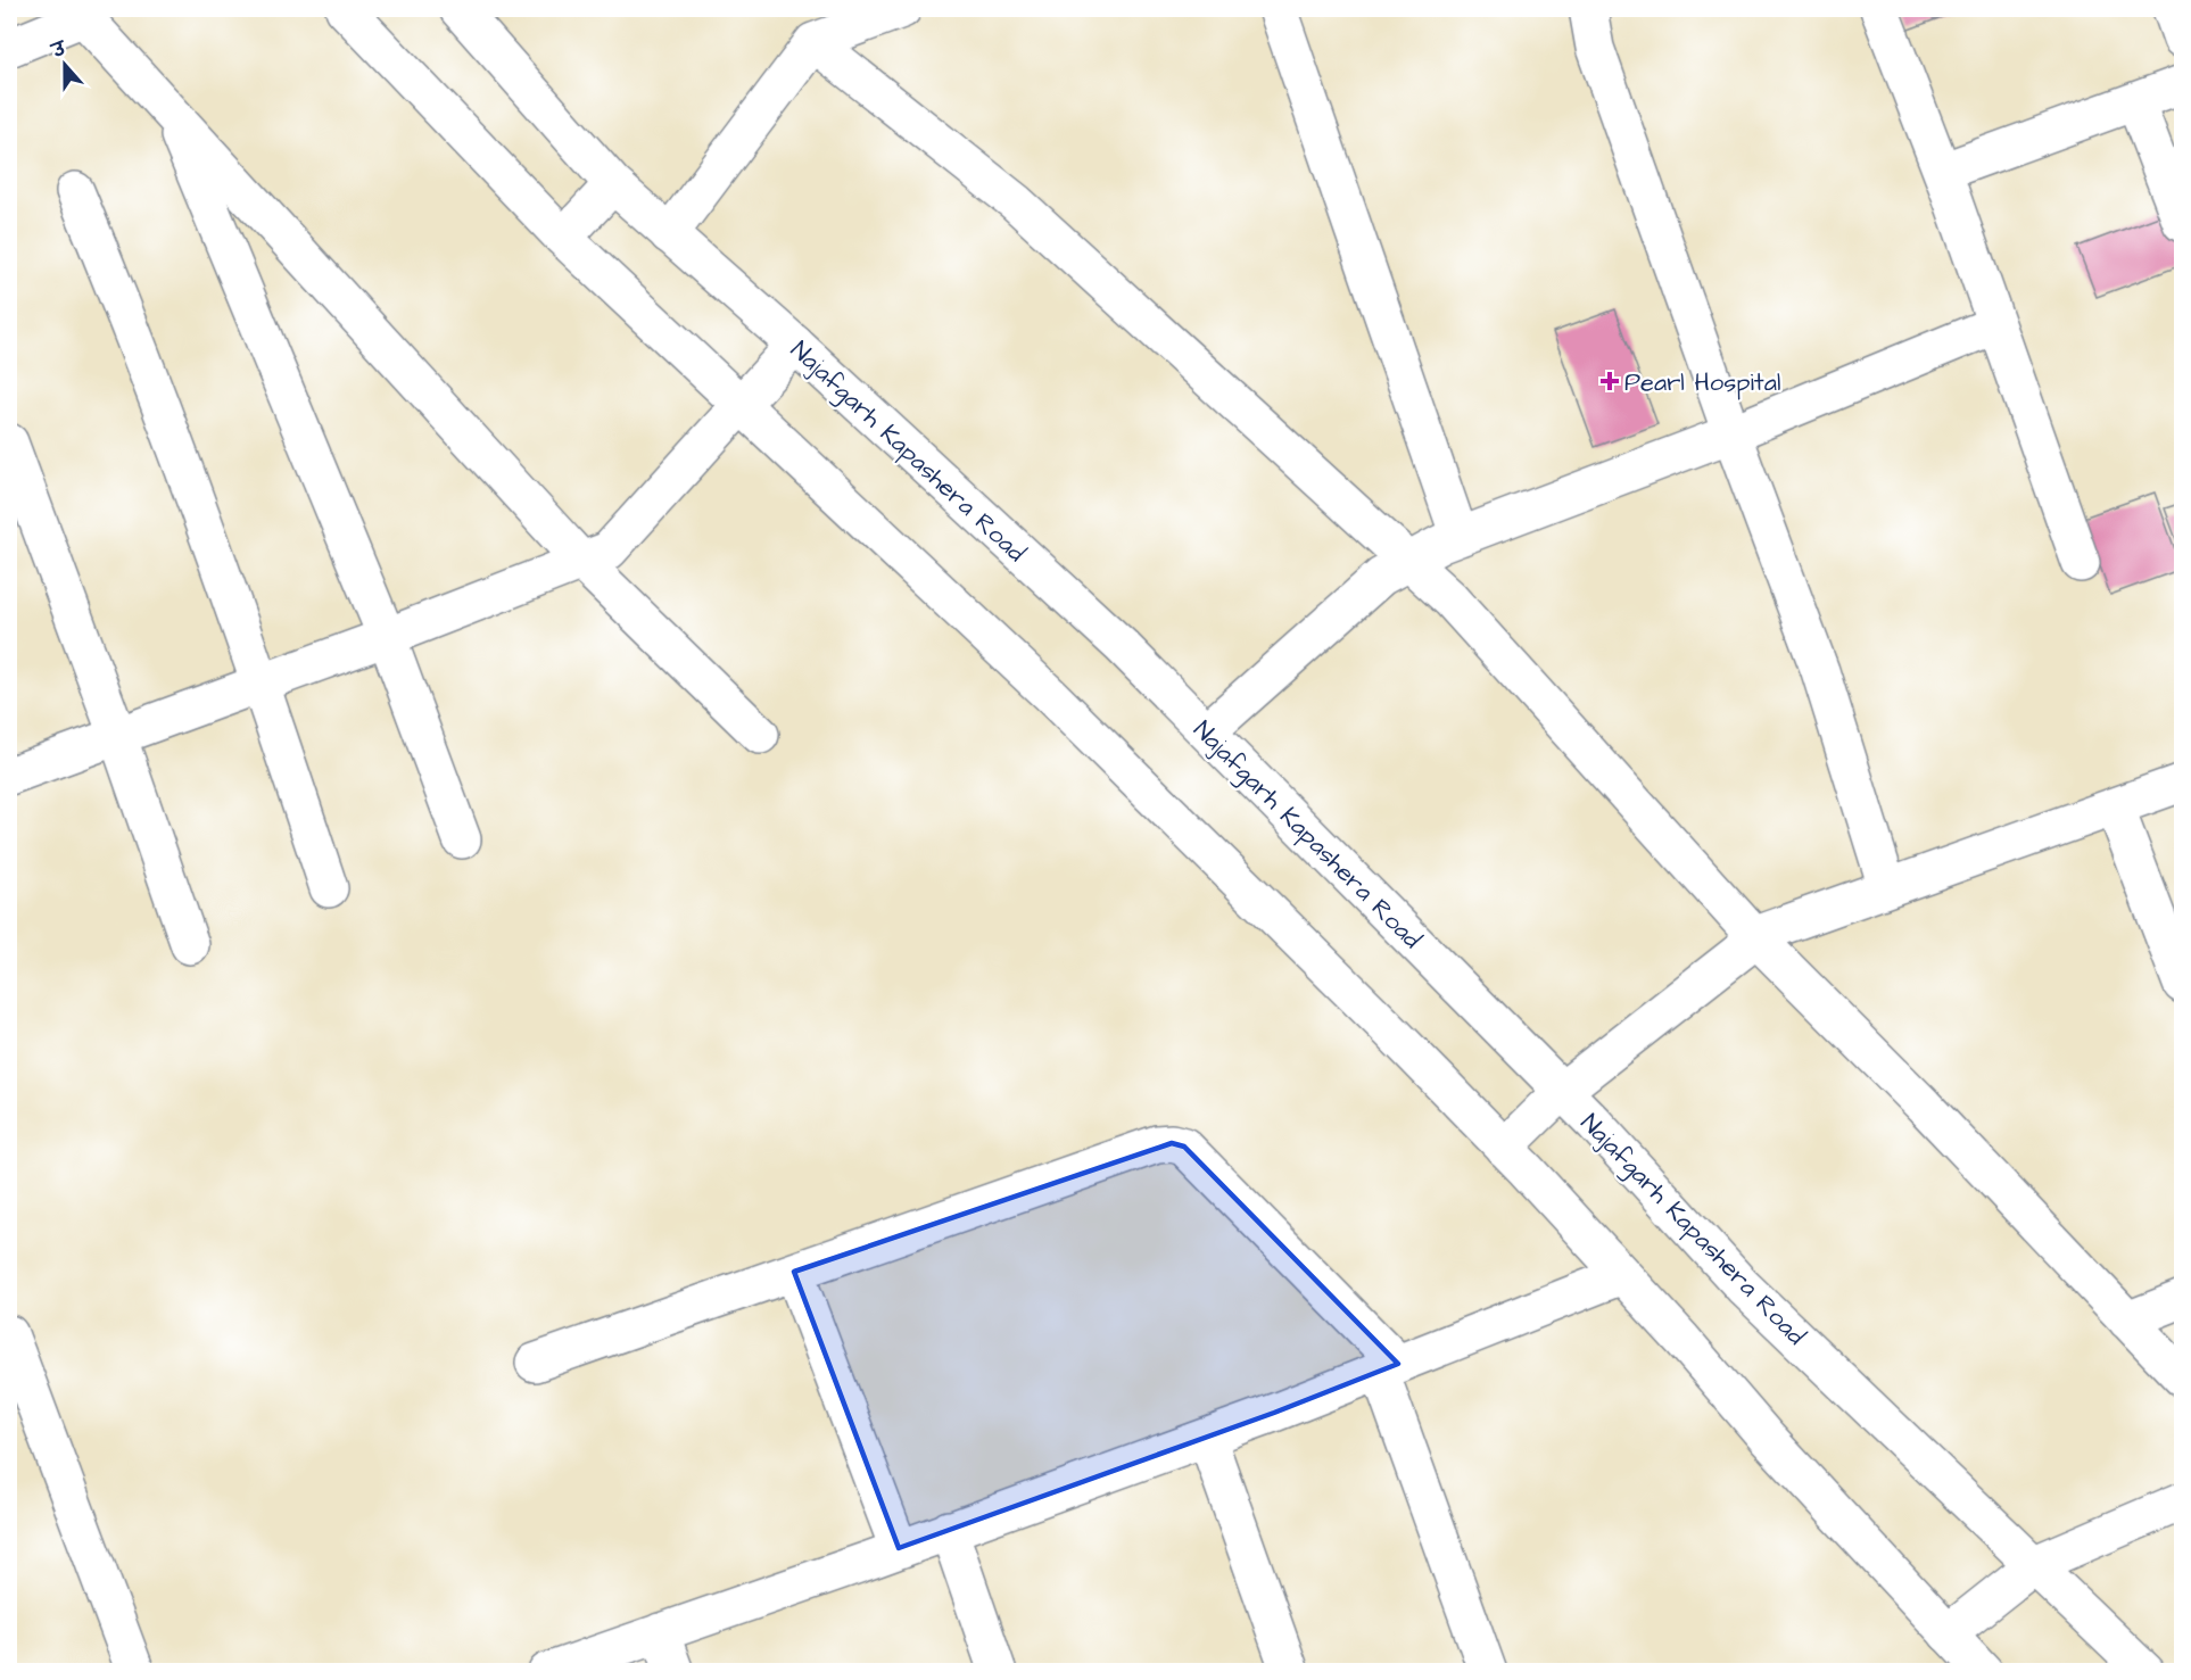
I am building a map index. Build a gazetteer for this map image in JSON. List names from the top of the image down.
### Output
{
  "streets": {
    "street": ["Najafgarh Kapashera Road"]
  },
  "places": {
    "health": ["Pearl Hospital"]
  },
  "north": "top"
}
